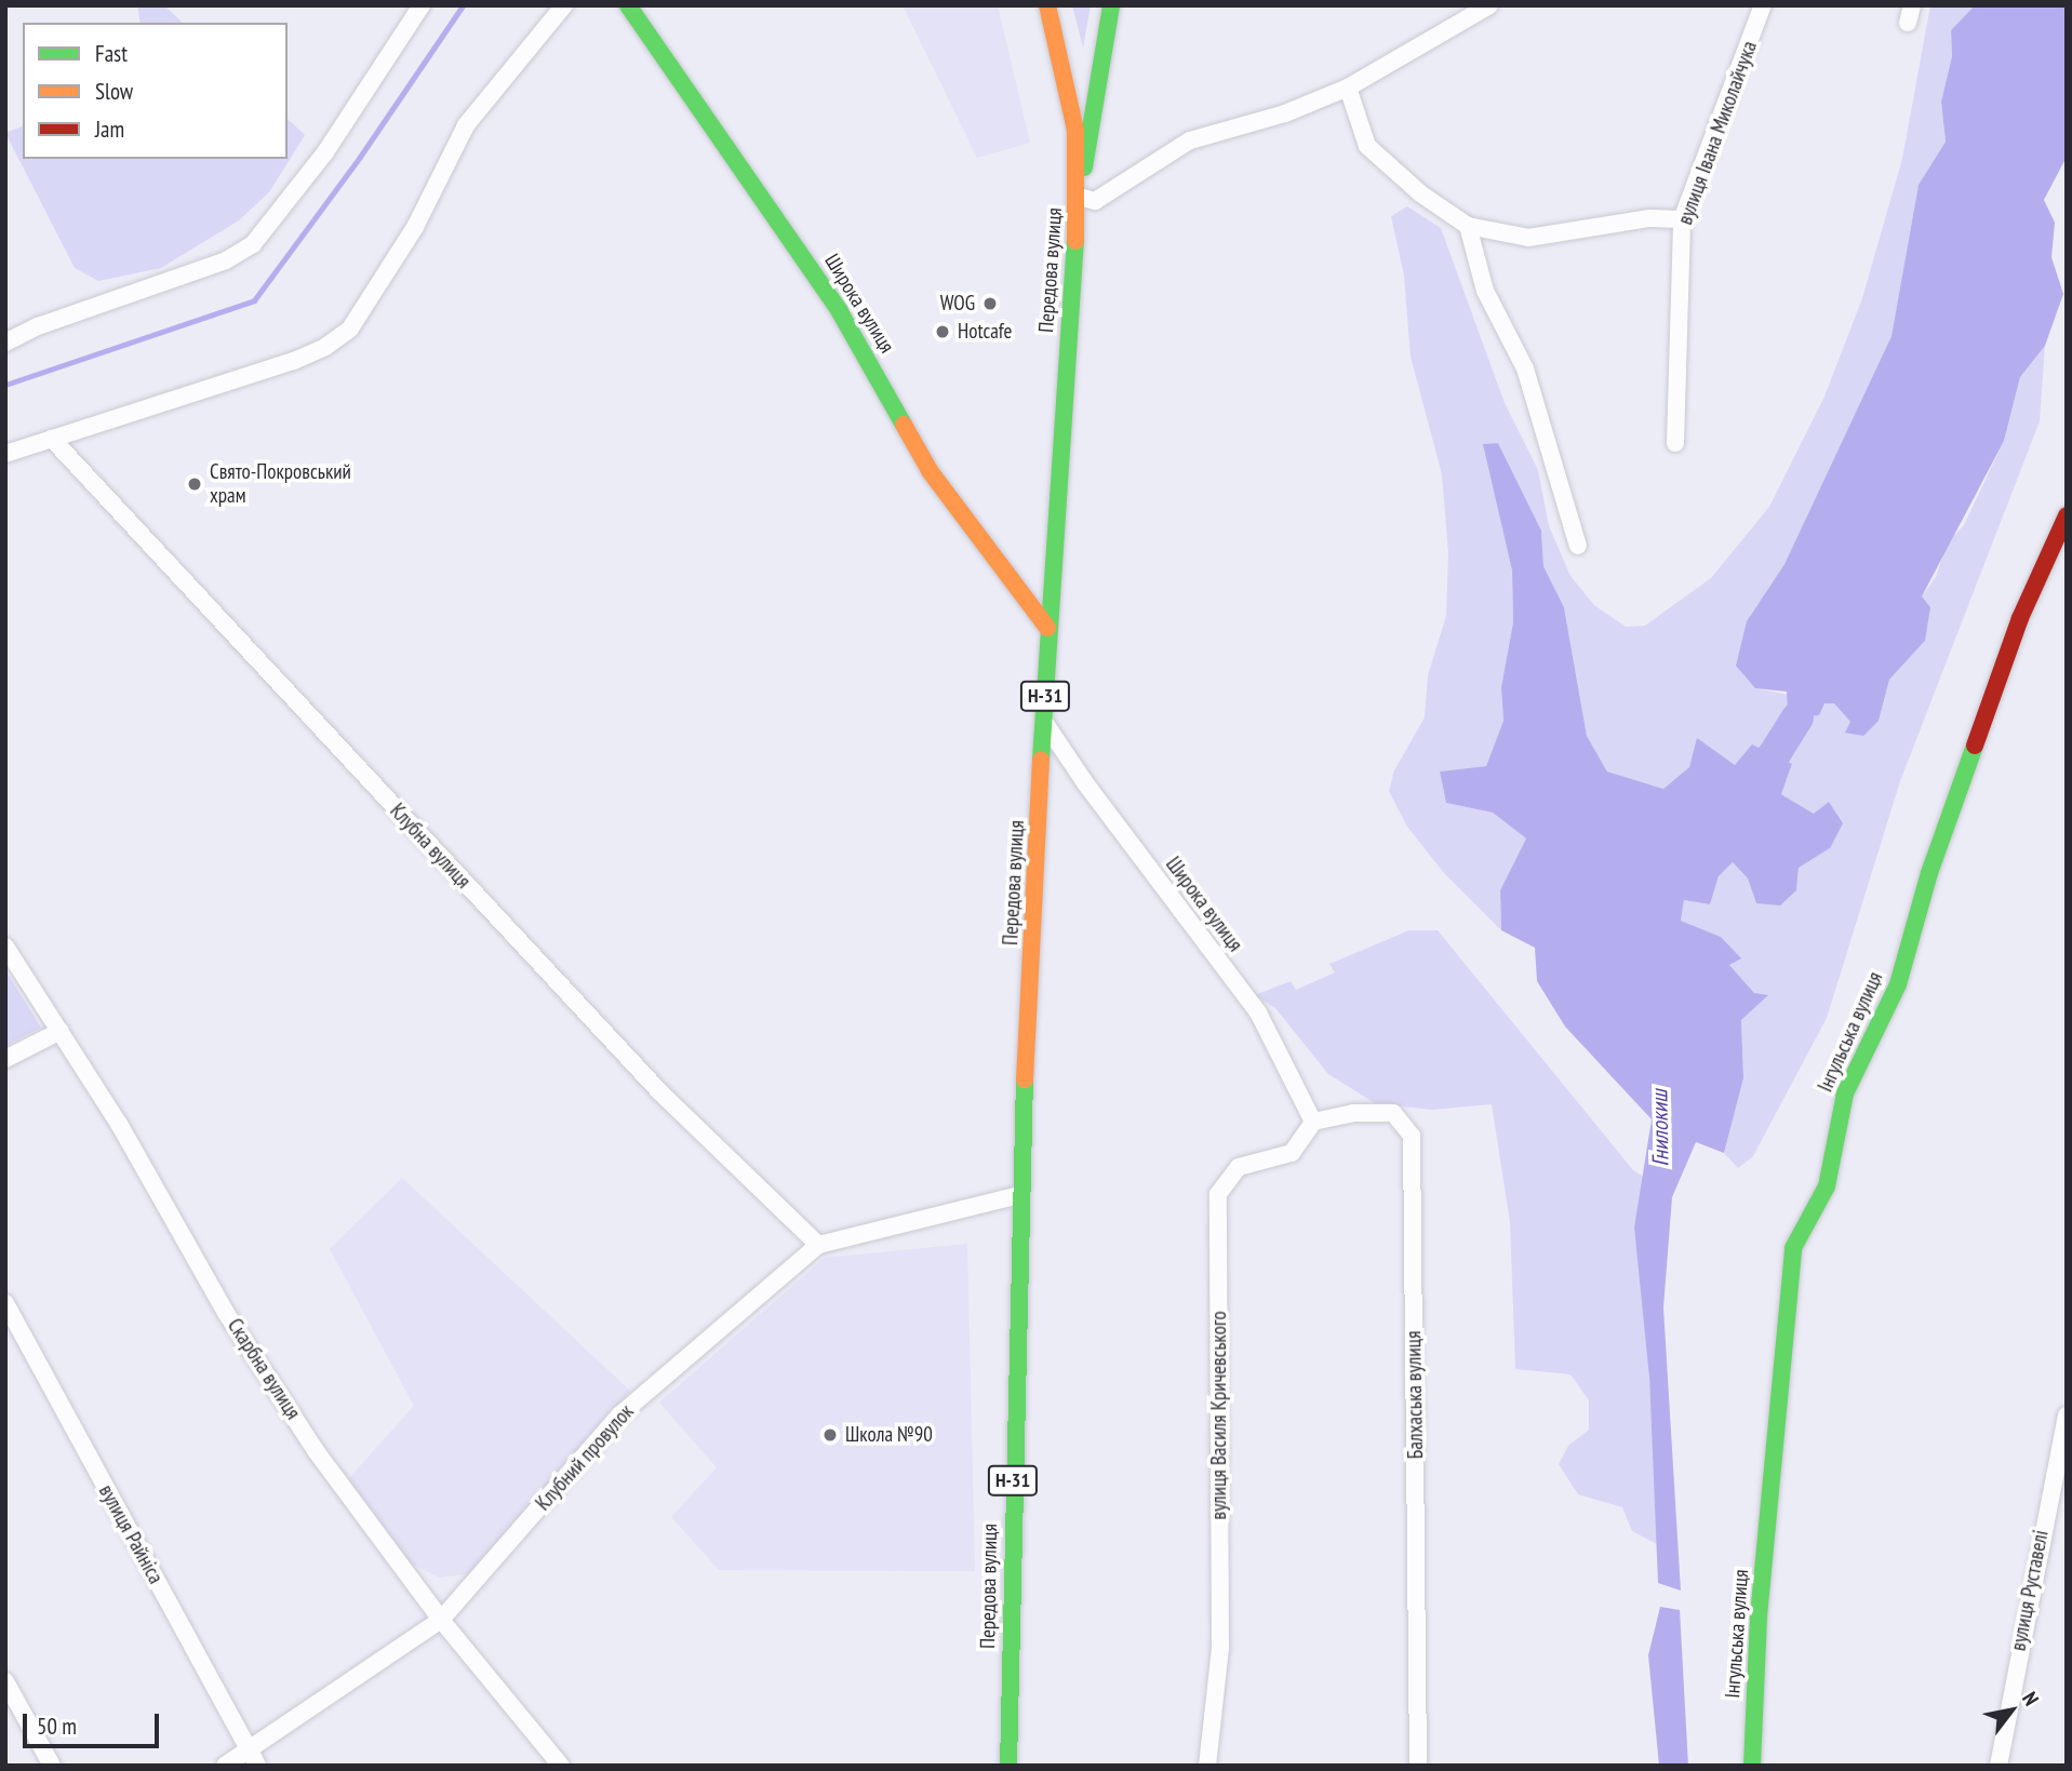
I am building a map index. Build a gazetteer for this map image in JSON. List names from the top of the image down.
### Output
{
  "streets": {
    "main road": [
      "Передова вулиця",
      "Широка вулиця",
      "Н-31",
      "Інгульська вулиця"
    ],
    "street": [
      "вулиця Івана Миколайчука",
      "Клубна вулиця",
      "Скарбна вулиця",
      "Балхаська вулиця",
      "вулиця Василя Кричевського",
      "Клубний провулок",
      "вулиця Райніса",
      "вулиця Руставелі"
    ]
  },
  "crossings": [
    ["Передова вулиця", "Широка вулиця"],
    ["Передова вулиця", "Н-31"],
    ["Передова вулиця", "Клубний провулок"],
    ["Широка вулиця", "Балхаська вулиця"],
    ["Широка вулиця", "вулиця Василя Кричевського"],
    ["Клубна вулиця", "Клубний провулок"],
    ["Скарбна вулиця", "Клубний провулок"],
    ["Балхаська вулиця", "вулиця Василя Кричевського"],
    ["Клубний провулок", "вулиця Райніса"]
  ],
  "water": ["Гнилокиш"],
  "places": [
    "WOG",
    "Hotcafe",
    "Свято-Покровський храм",
    "Школа №90"
  ],
  "legend": ["Fast", "Slow", "Jam"],
  "scale_bar": "50 m",
  "north": "top right"
}
